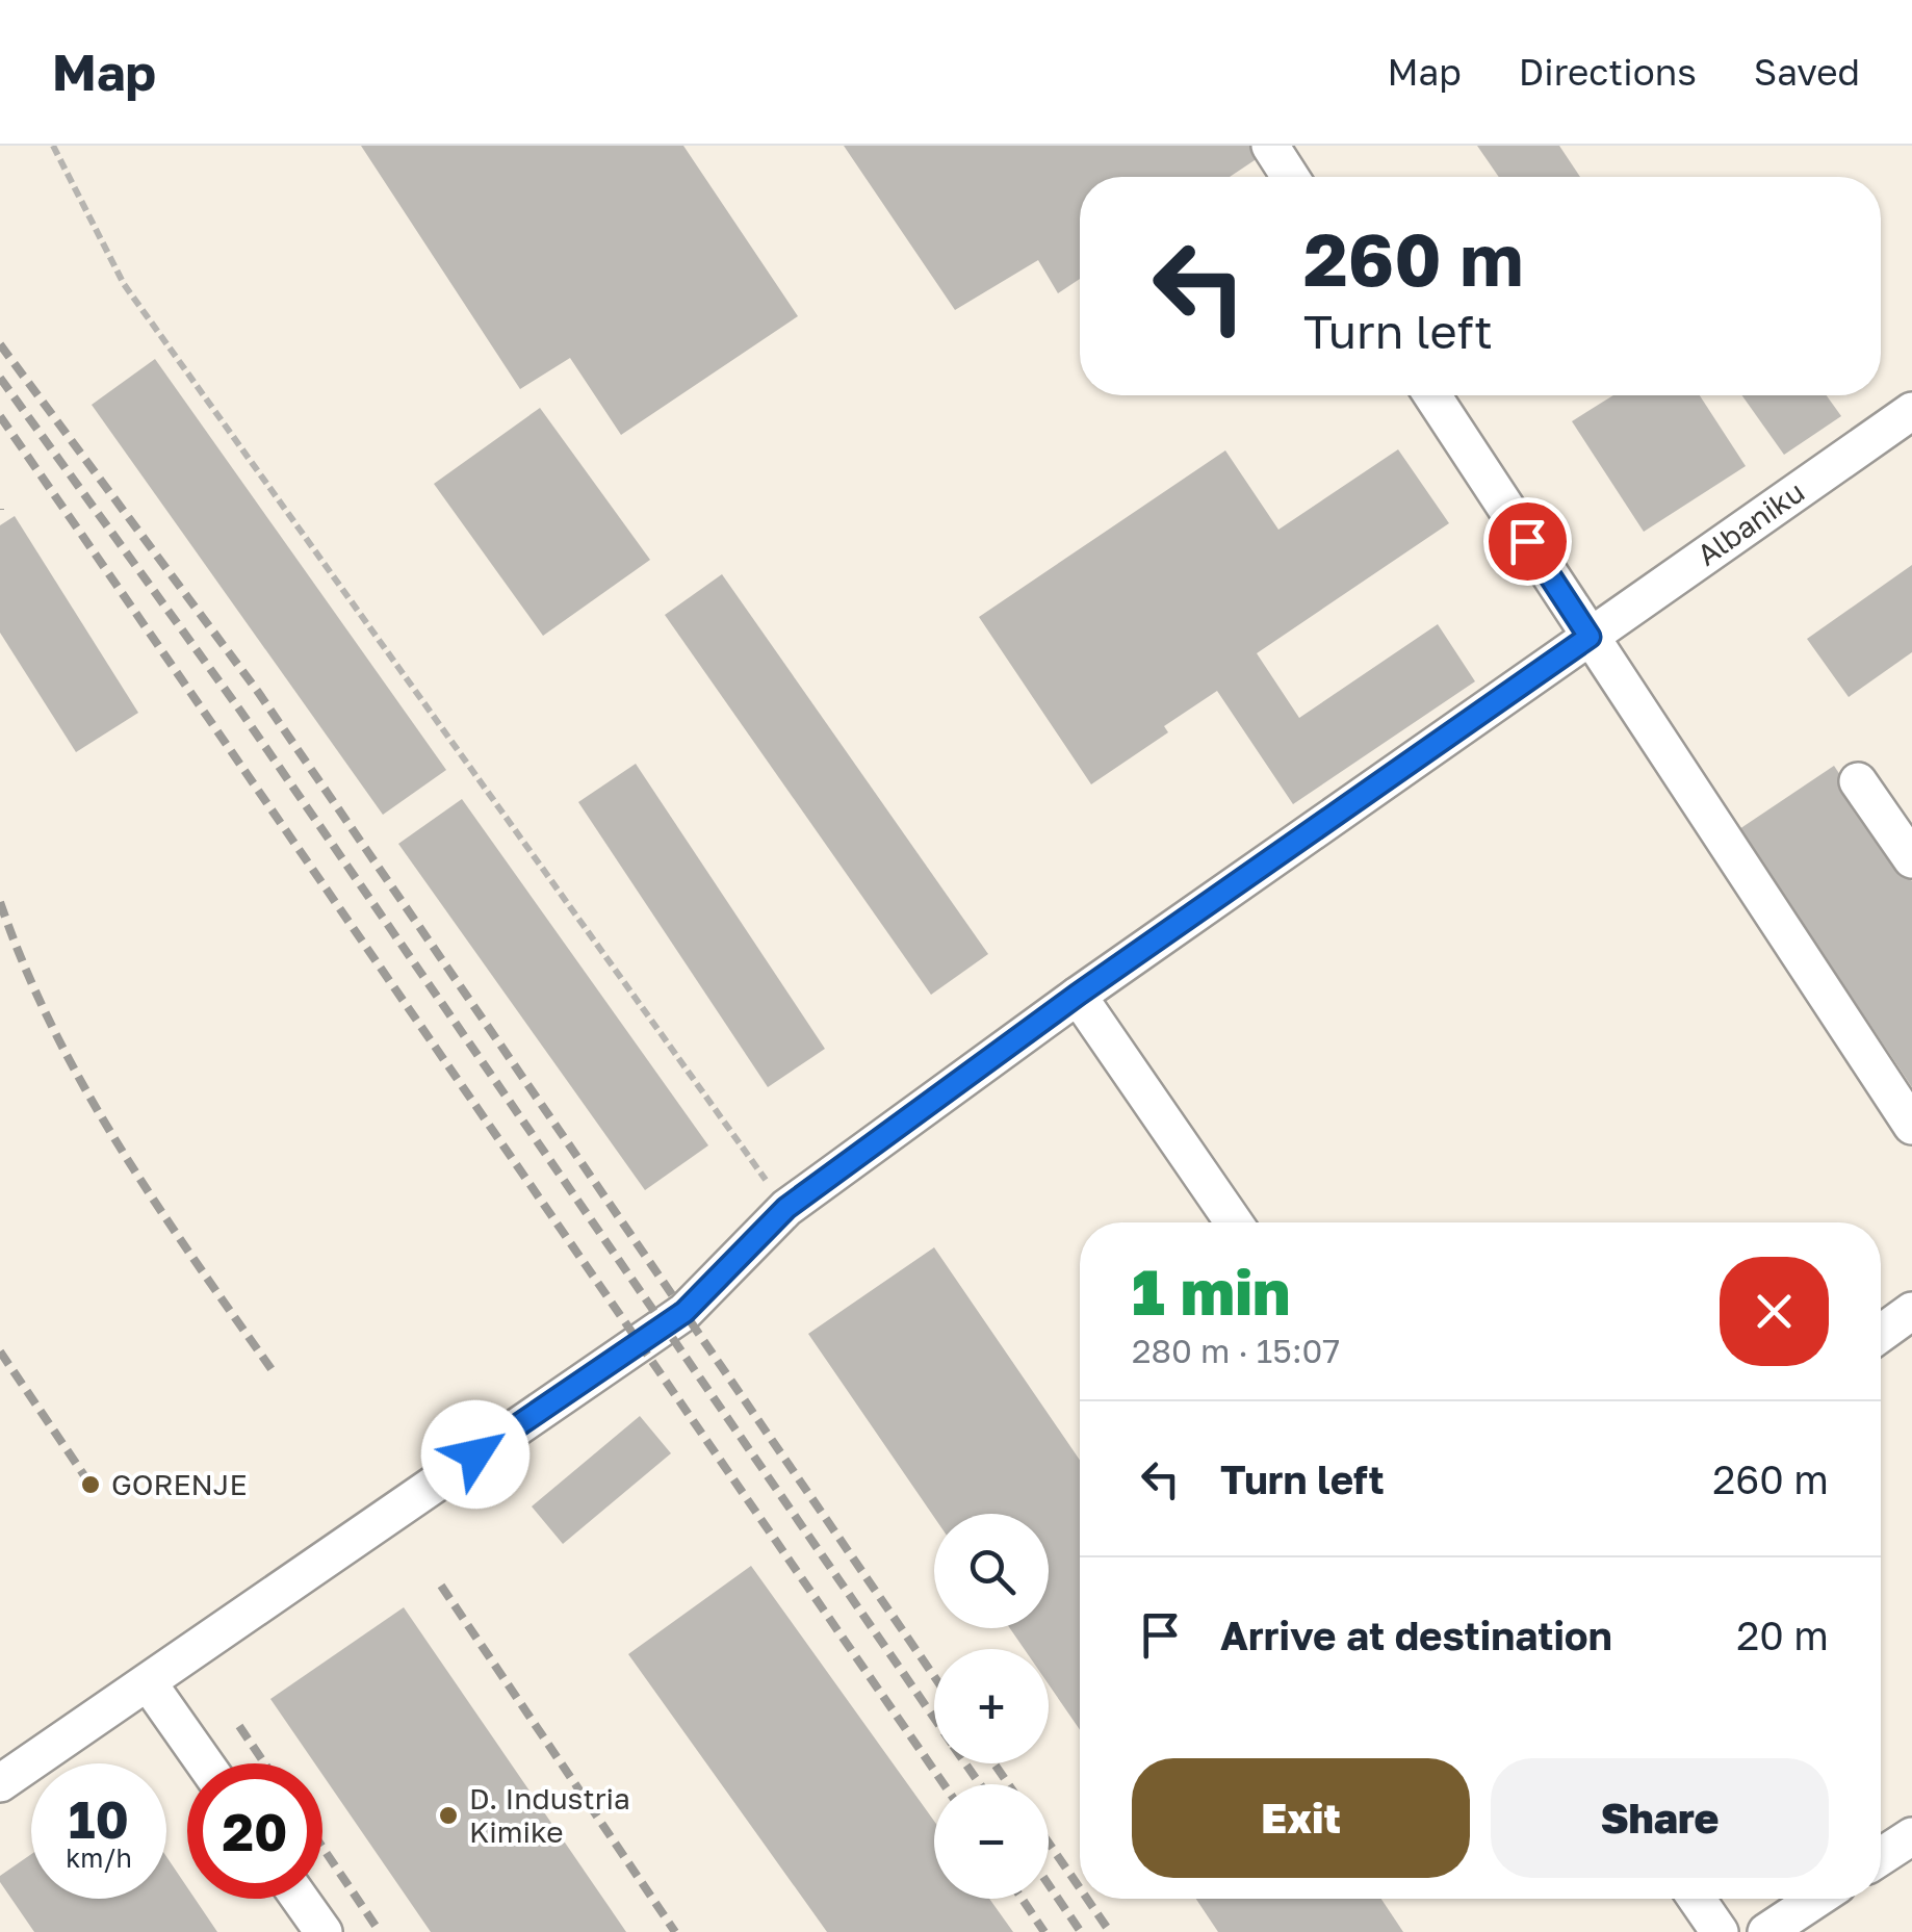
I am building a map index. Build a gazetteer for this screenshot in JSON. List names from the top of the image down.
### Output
{
  "streets": {
    "lane": ["Albaniku"]
  },
  "places": ["GORENJE", "D. Industria Kimike"],
  "page": {
    "header": "Map",
    "nav": ["Map", "Directions", "Saved"],
    "turn": ["260 m", "Turn left"],
    "heading": ["1 min", "280 m · 15:07"],
    "list": [
      {
        "name": "Turn left",
        "value": "260 m"
      },
      {
        "name": "Arrive at destination",
        "value": "20 m"
      }
    ],
    "map_buttons": ["+", "−"],
    "buttons": ["Exit", "Share"],
    "speed": "10 km/h",
    "limit": "20"
  }
}
